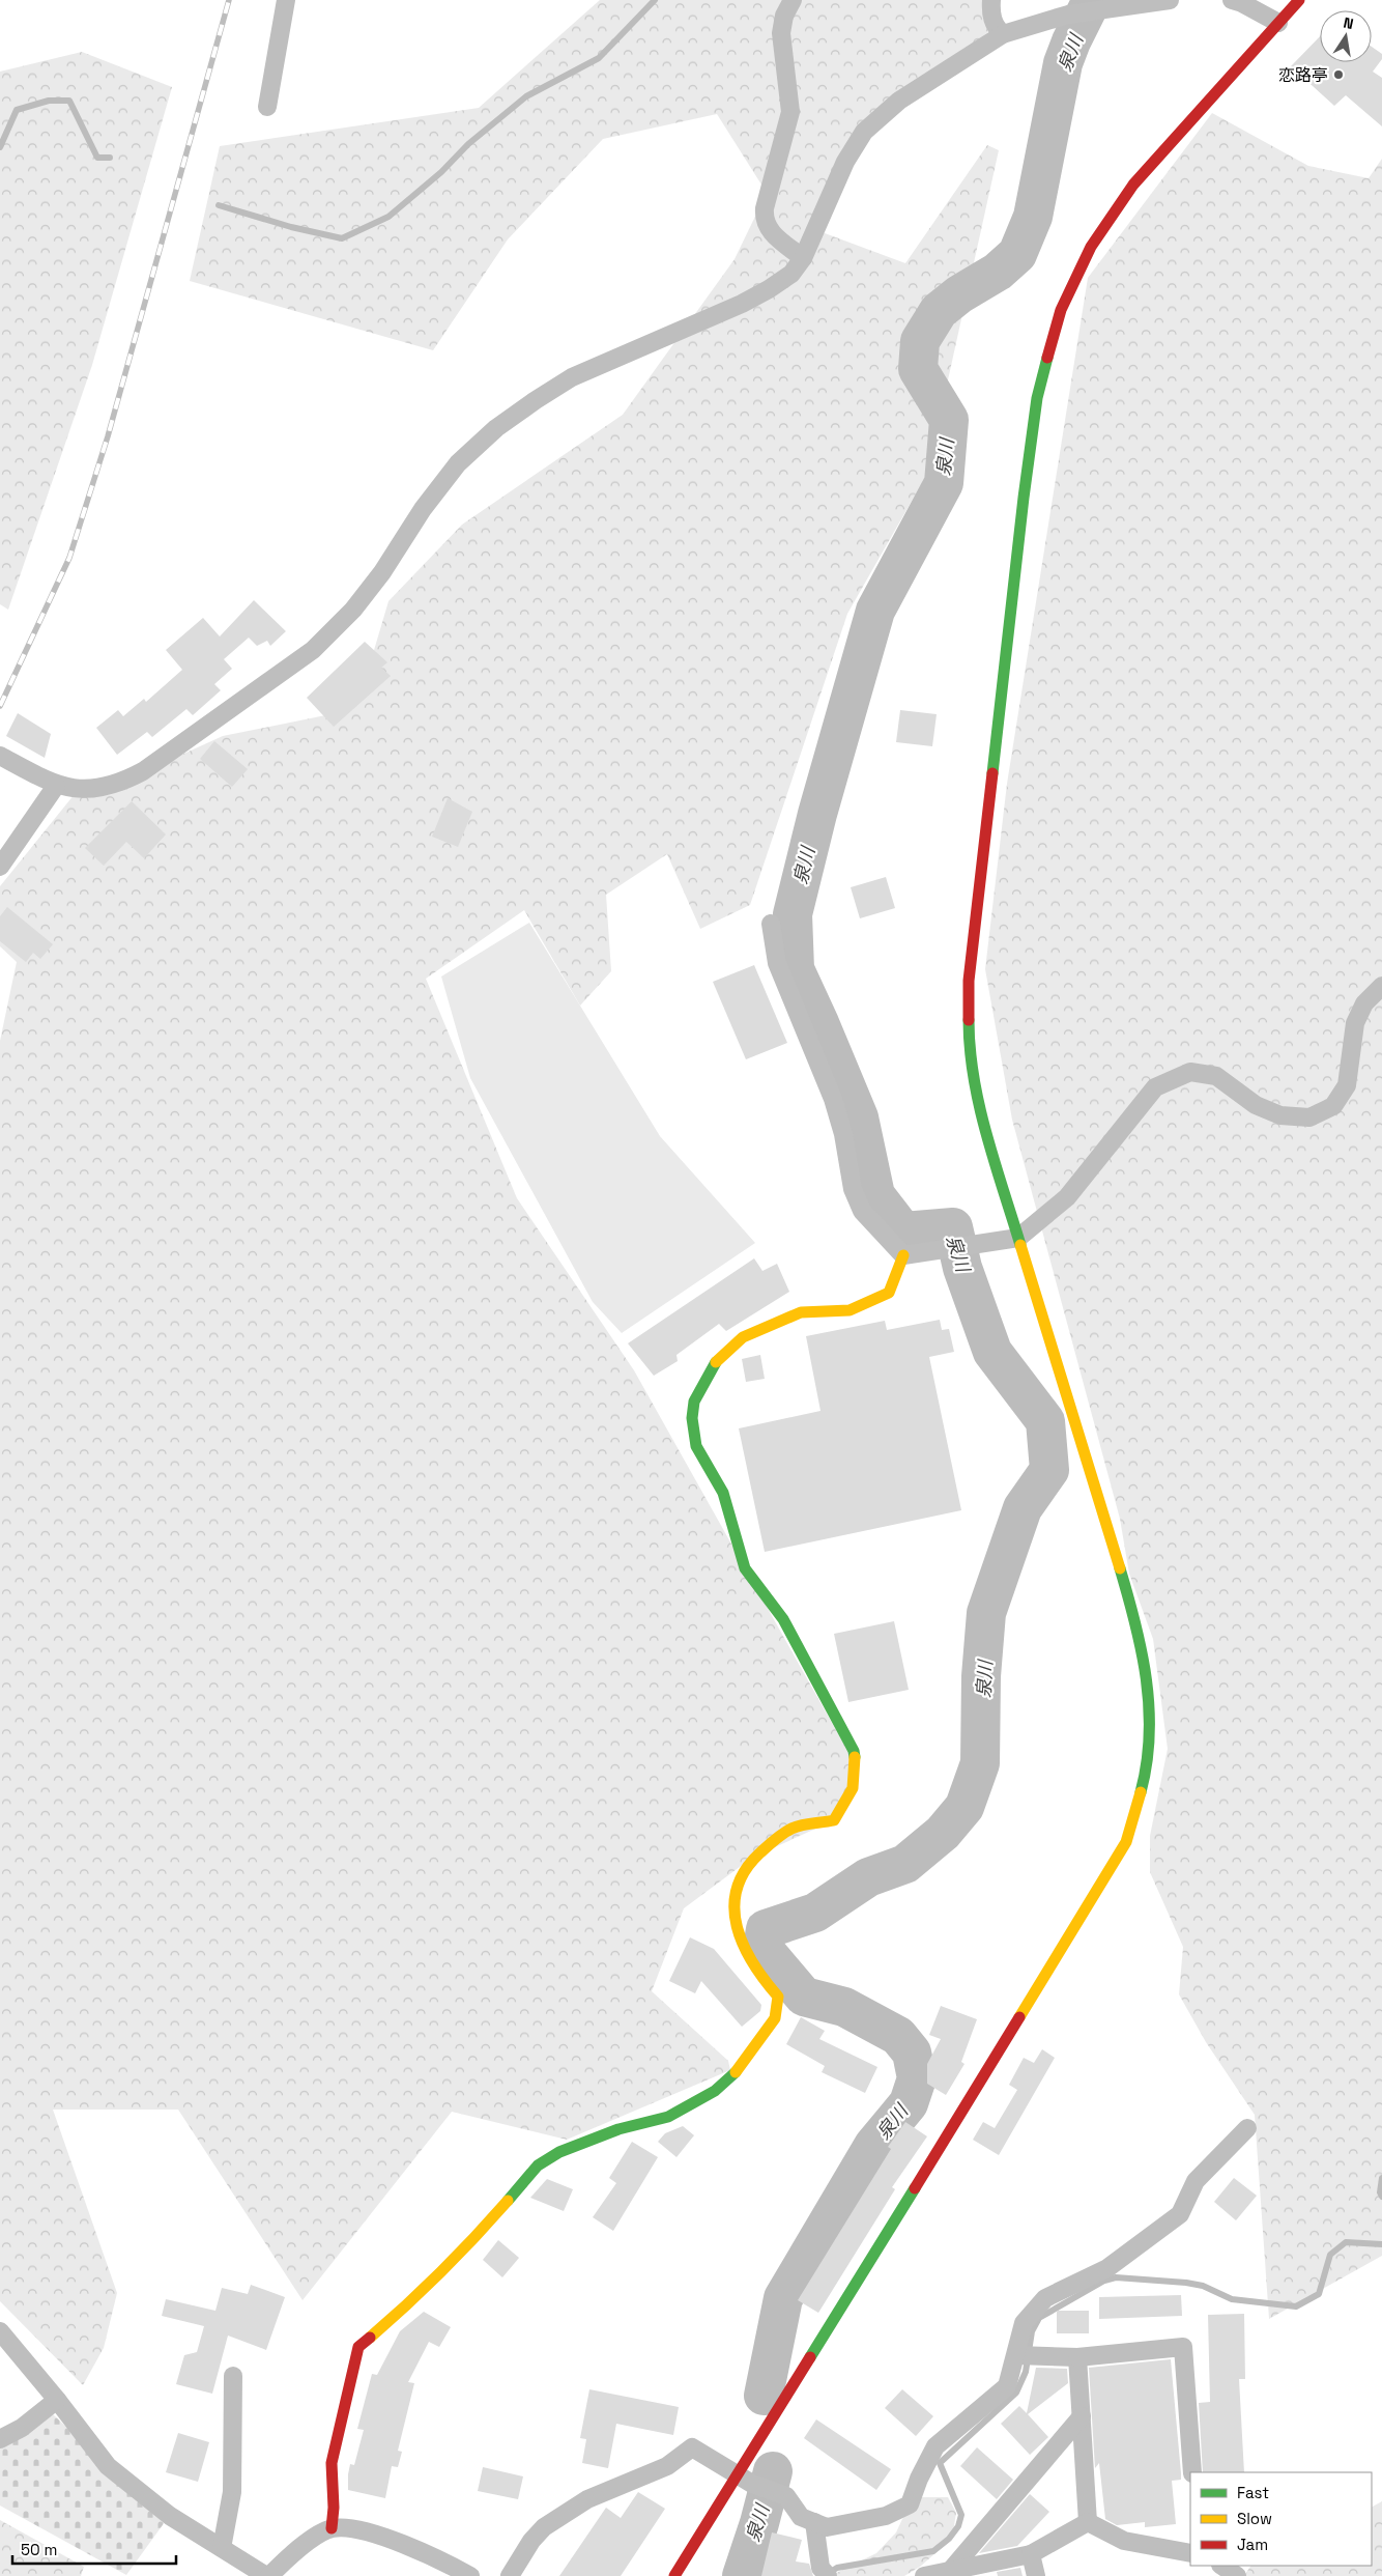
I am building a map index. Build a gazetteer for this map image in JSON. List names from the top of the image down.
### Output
{
  "water": ["泉川"],
  "places": ["恋路亭"],
  "legend": ["Fast", "Slow", "Jam"],
  "scale_bar": "50 m",
  "north": "top"
}
